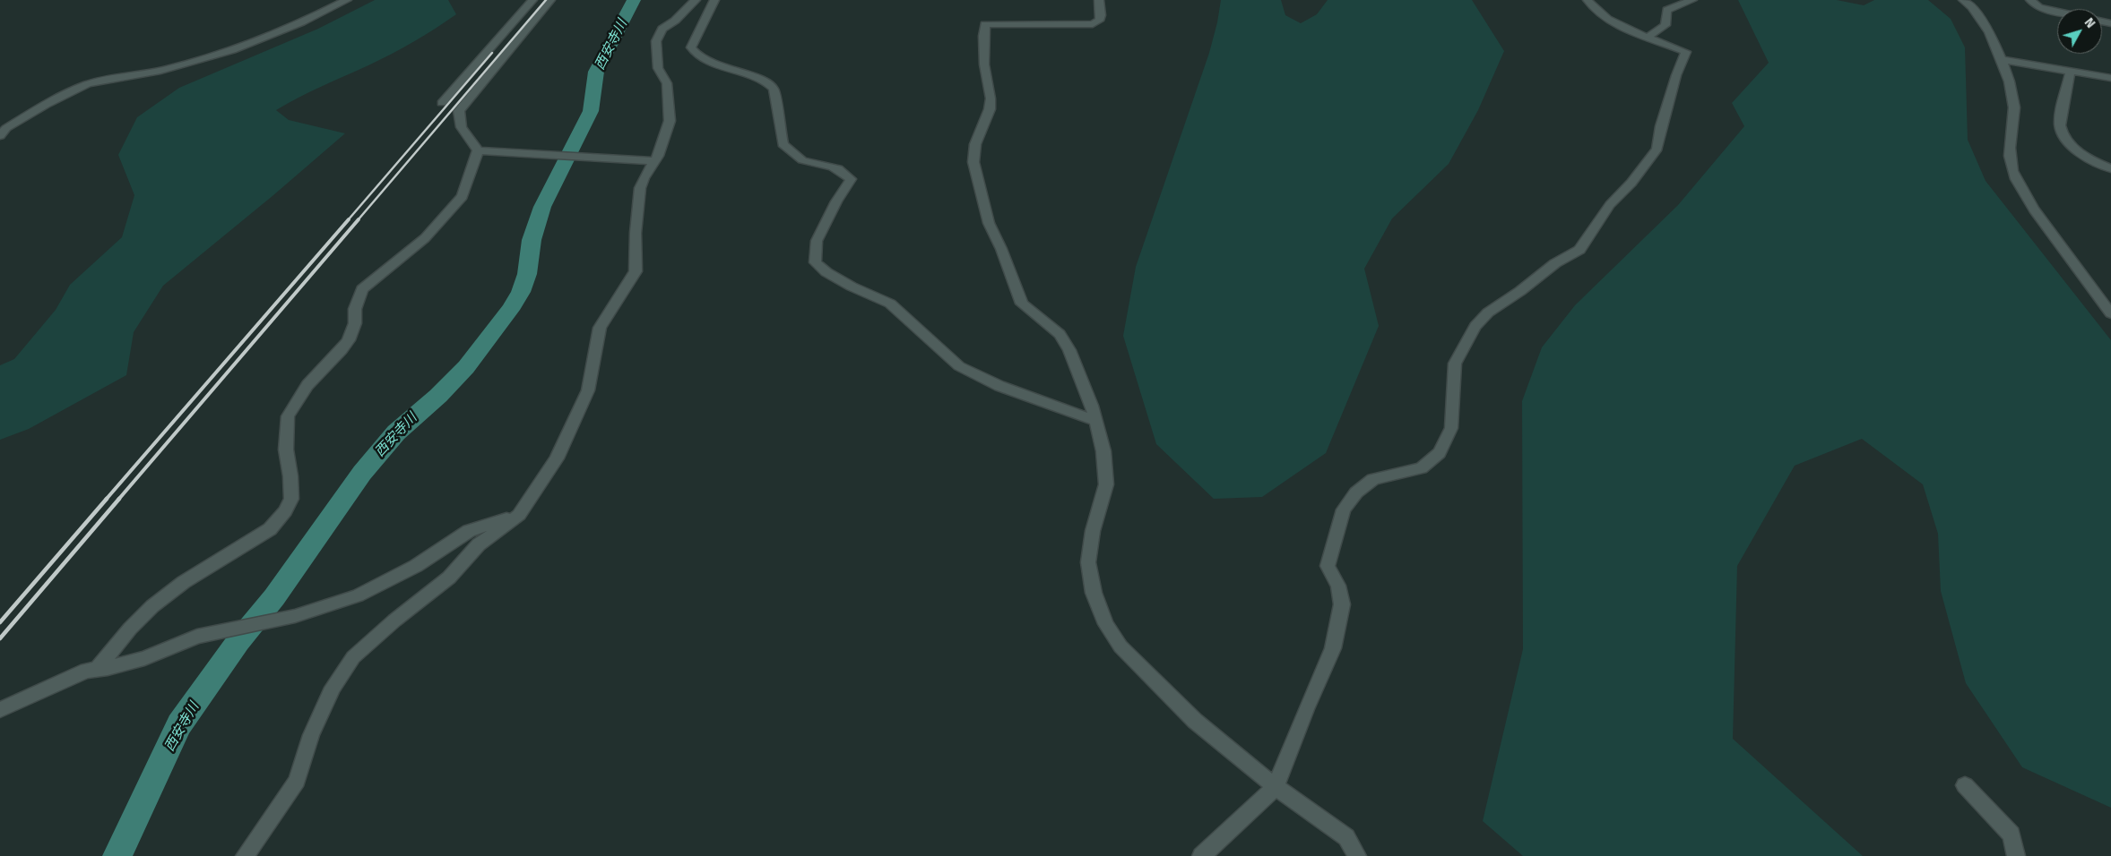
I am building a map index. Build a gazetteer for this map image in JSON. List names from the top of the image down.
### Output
{
  "water": ["西安寺川"],
  "north": "top right"
}
